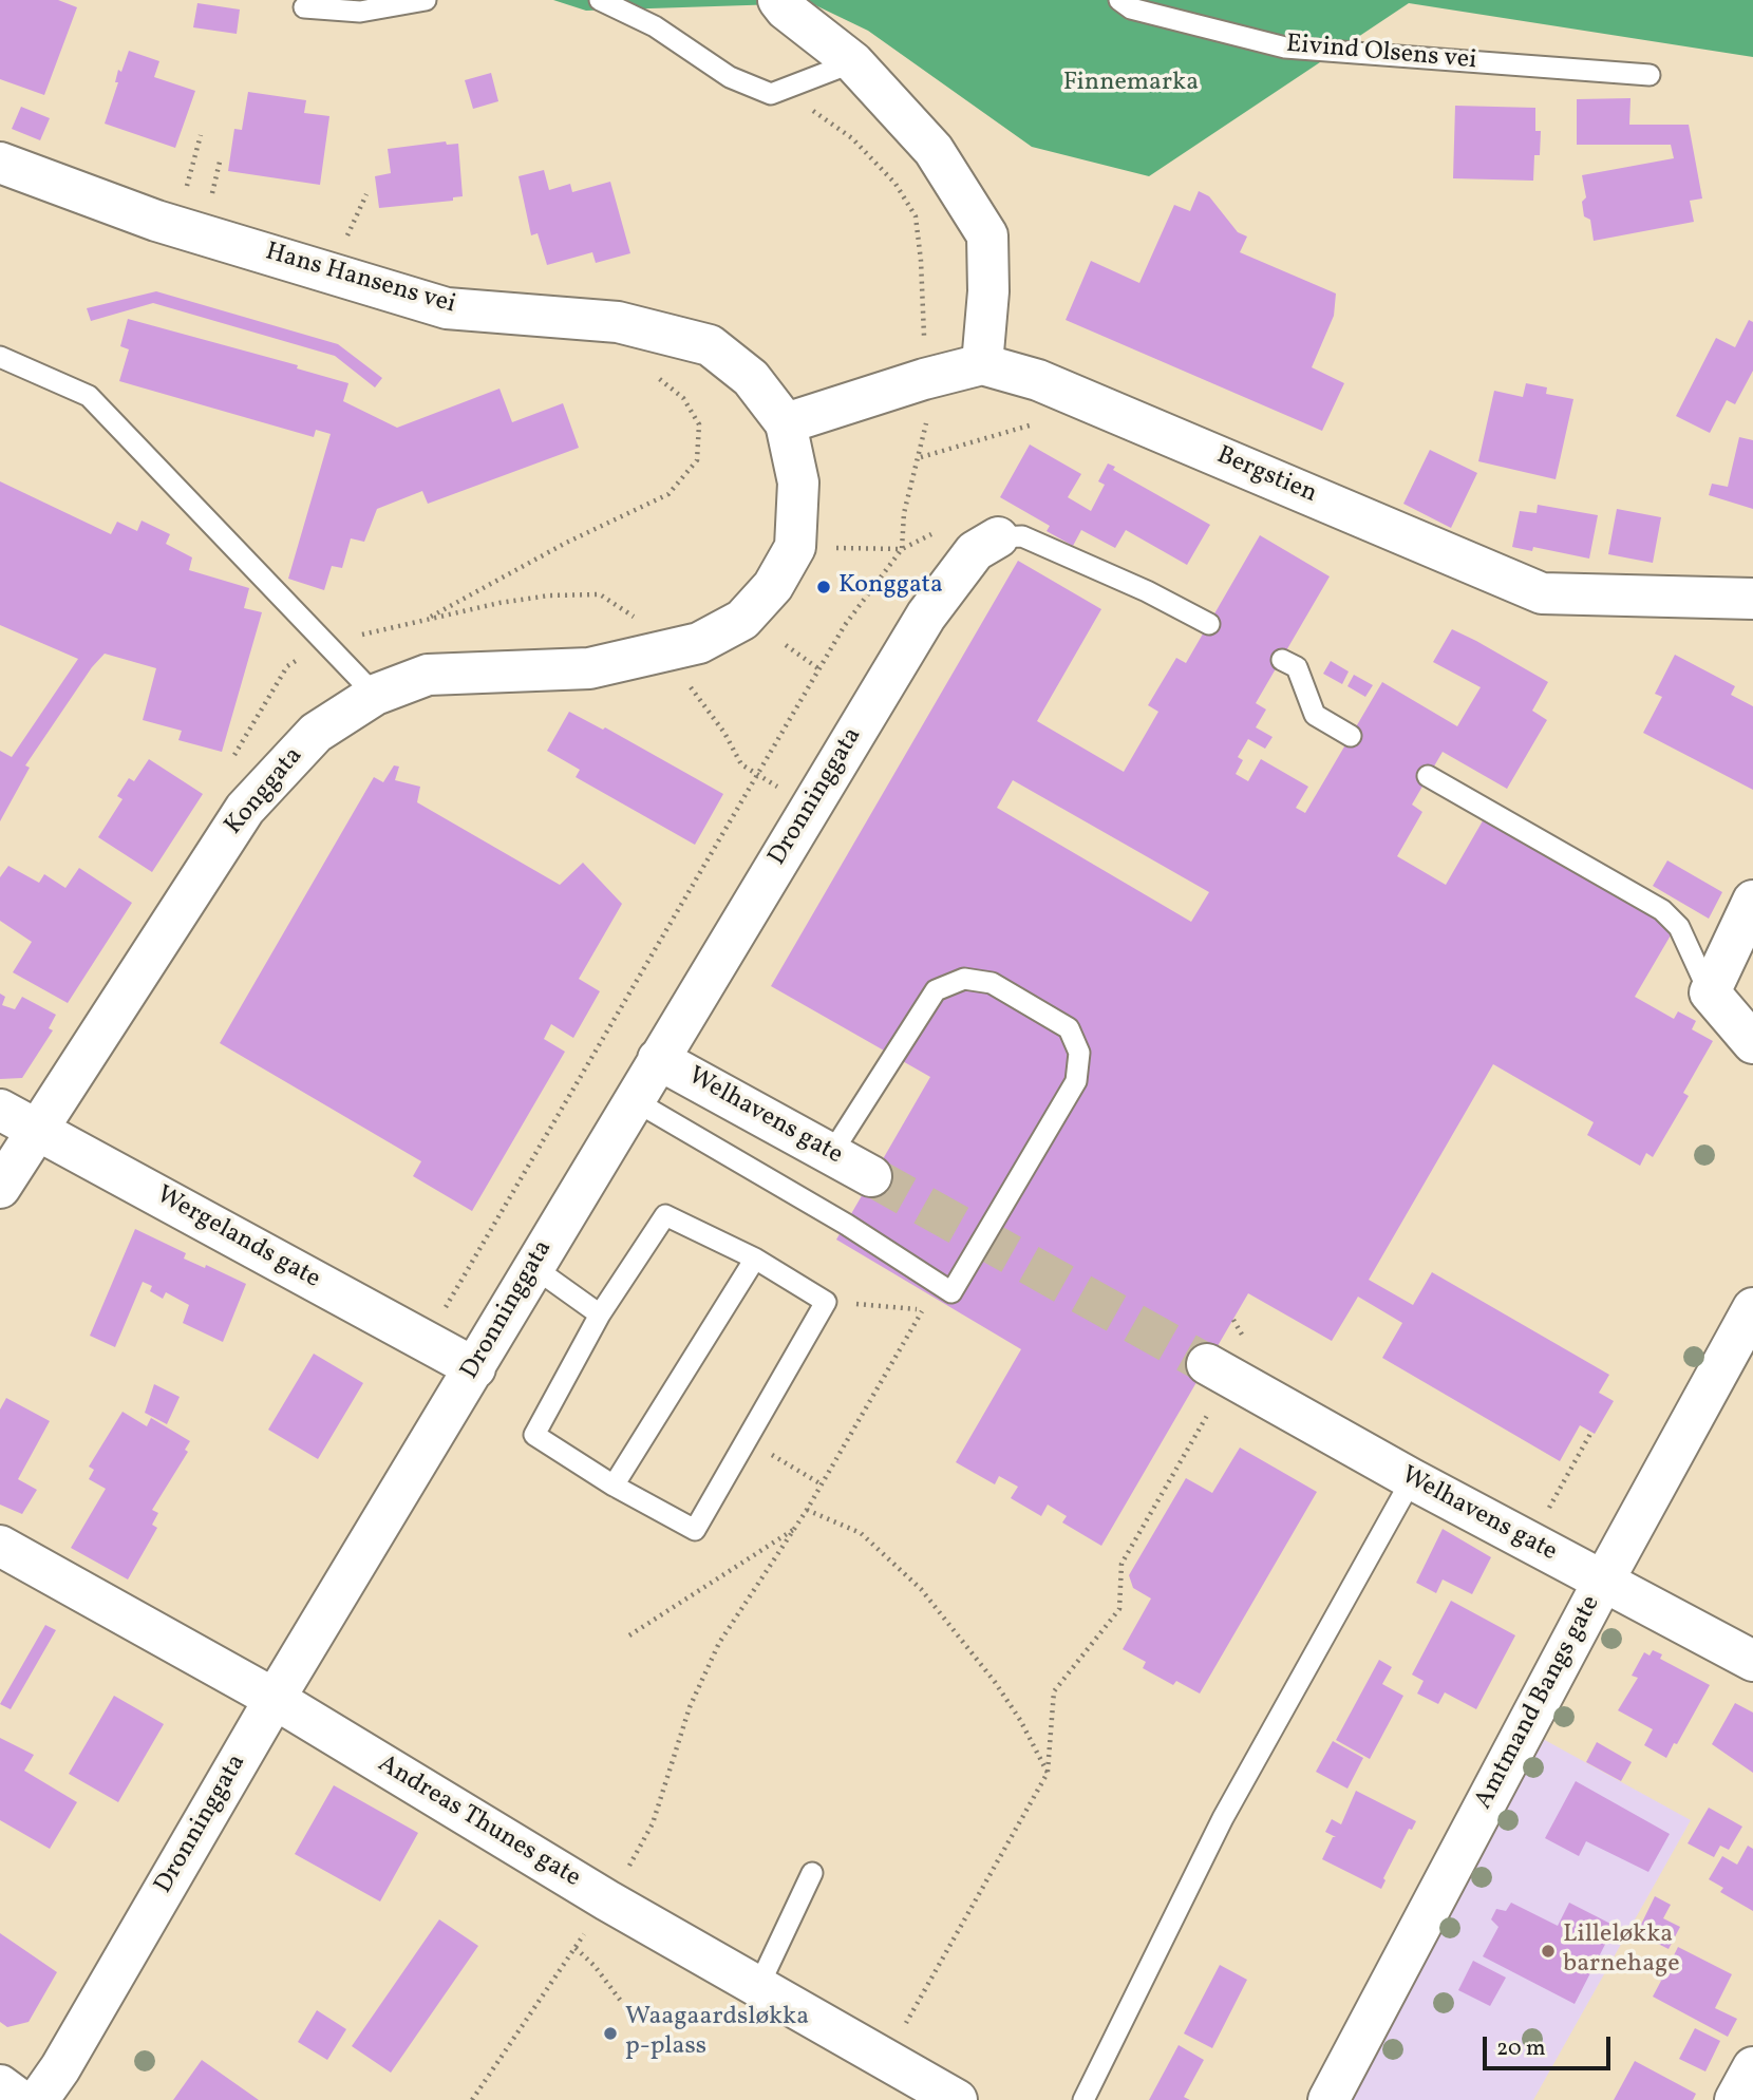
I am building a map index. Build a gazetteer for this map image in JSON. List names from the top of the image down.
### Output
{
  "streets": {
    "street": [
      "Hans Hansens vei",
      "Bergstien",
      "Konggata",
      "Dronninggata",
      "Welhavens gate",
      "Wergelands gate",
      "Amtmand Bangs gate",
      "Andreas Thunes gate"
    ],
    "lane": ["Eivind Olsens vei"]
  },
  "crossings": [
    ["Hans Hansens vei", "Konggata"],
    ["Konggata", "Wergelands gate"],
    ["Dronninggata", "Welhavens gate"],
    ["Dronninggata", "Wergelands gate"],
    ["Dronninggata", "Andreas Thunes gate"],
    ["Welhavens gate", "Amtmand Bangs gate"]
  ],
  "parks": ["Finnemarka"],
  "places": ["Konggata", "Lilleløkka barnehage", "Waagaardsløkka p-plass"],
  "scale_bar": "20 m"
}
